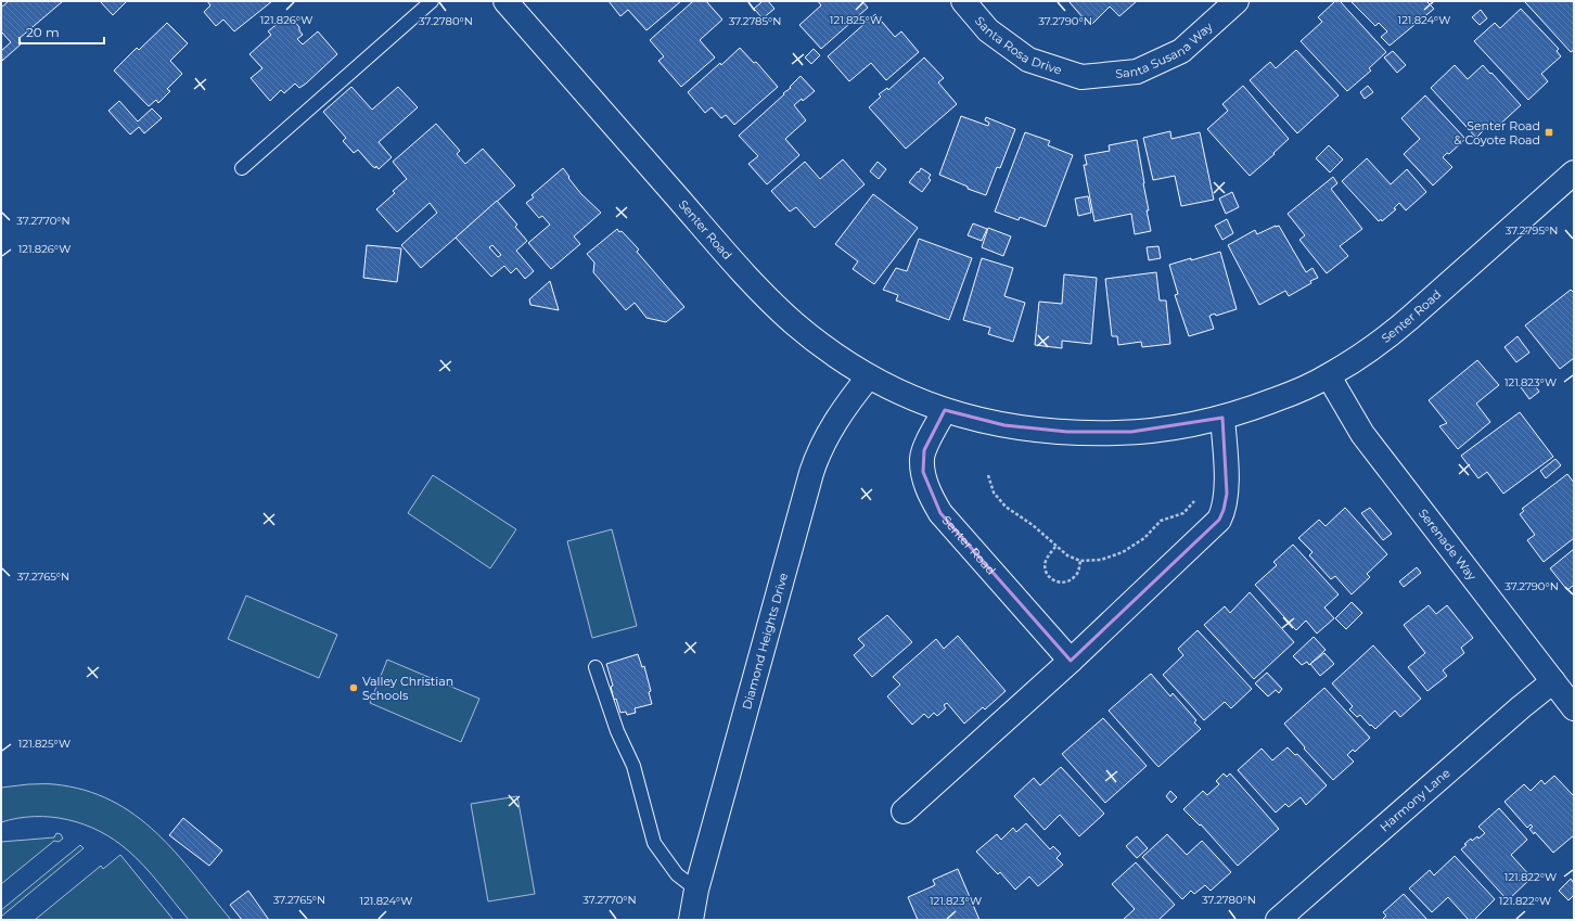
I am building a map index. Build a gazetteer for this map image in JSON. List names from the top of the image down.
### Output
{
  "streets": {
    "street": [
      "Santa Rosa Drive",
      "Santa Susana Way",
      "Senter Road",
      "Serenade Way",
      "Diamond Heights Drive",
      "Harmony Lane"
    ]
  },
  "crossings": [
    ["Santa Rosa Drive", "Santa Susana Way"],
    ["Senter Road", "Serenade Way"],
    ["Senter Road", "Diamond Heights Drive"],
    ["Serenade Way", "Harmony Lane"]
  ],
  "places": {
    "transit": ["Senter Road & Coyote Road"],
    "other": ["Valley Christian Schools"]
  },
  "scale_bar": "20 m",
  "coordinates": [
    "121.826°W",
    "121.825°W",
    "121.824°W",
    "37.2780°N",
    "37.2785°N",
    "37.2790°N",
    "37.2770°N",
    "37.2795°N",
    "121.823°W",
    "37.2765°N",
    "121.822°W"
  ]
}
